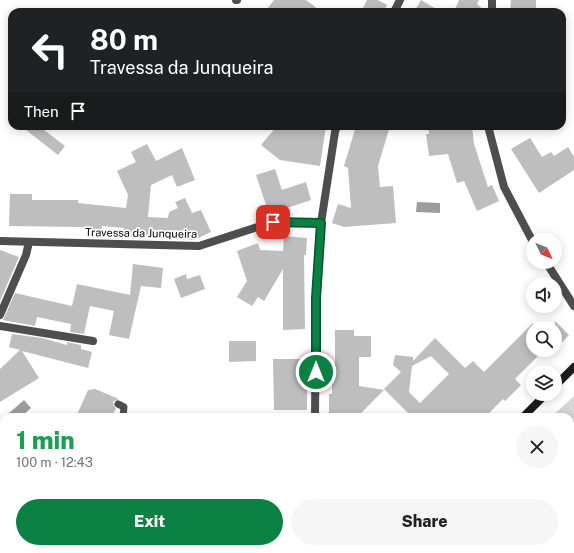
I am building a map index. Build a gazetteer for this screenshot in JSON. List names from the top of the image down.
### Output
{
  "streets": {
    "street": ["Travessa da Junqueira"]
  },
  "north": "bottom right",
  "page": {
    "turn": ["80 m", "Travessa da Junqueira"],
    "then": "Then",
    "heading": ["1 min", "100 m · 12:43"],
    "buttons": ["Exit", "Share"]
  }
}
